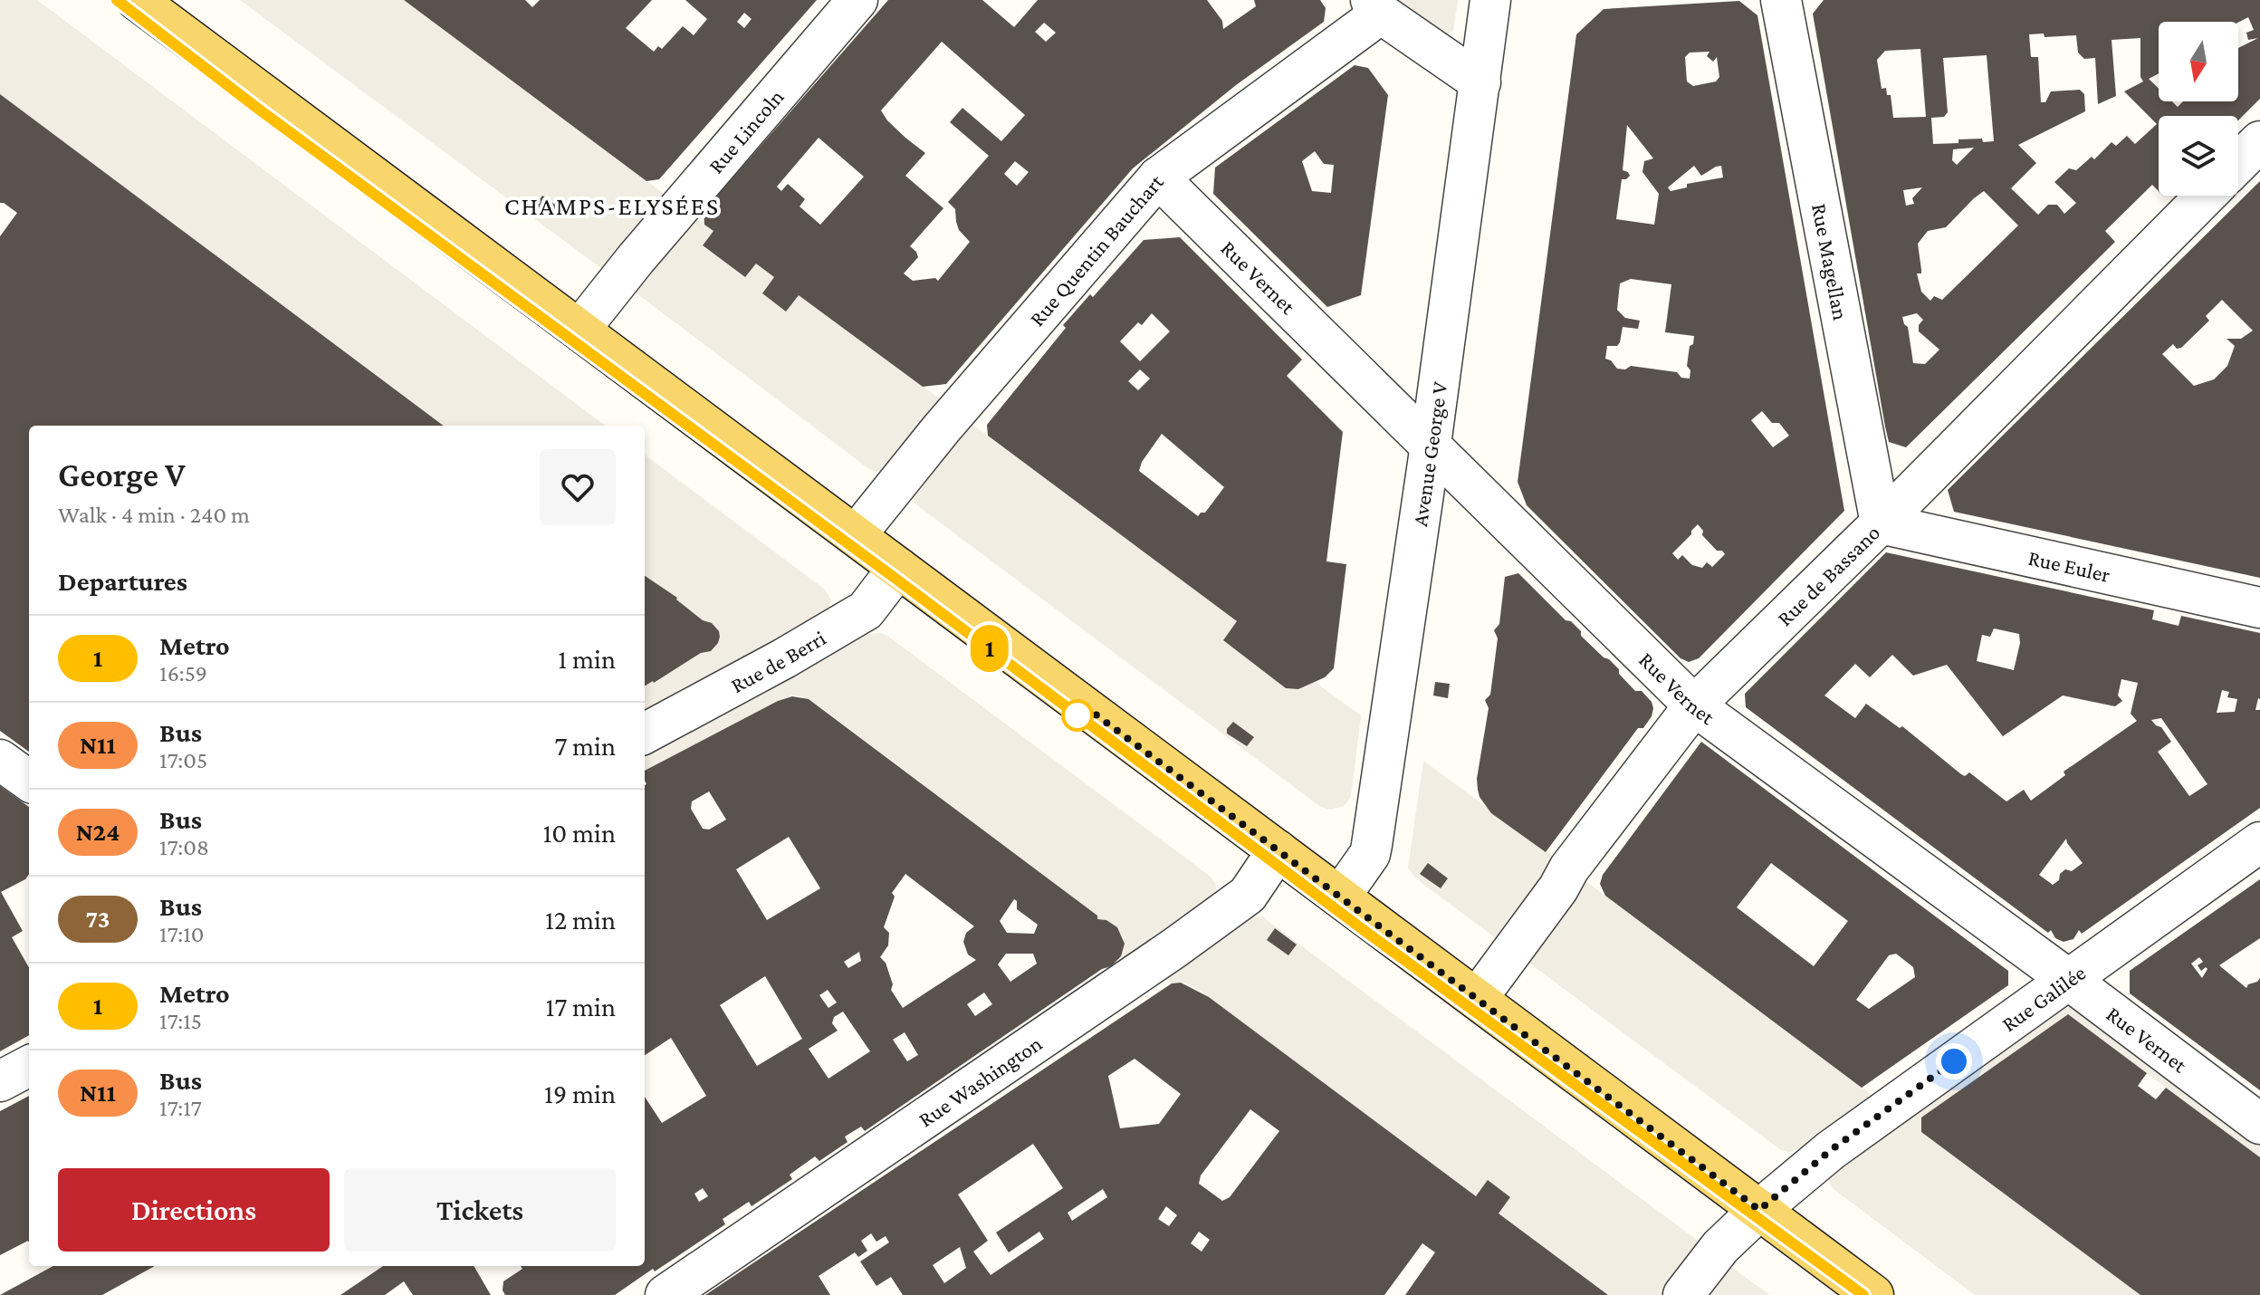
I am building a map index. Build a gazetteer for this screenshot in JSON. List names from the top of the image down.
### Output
{
  "streets": {
    "street": [
      "Rue Lincoln",
      "Rue Quentin Bauchart",
      "Rue Magellan",
      "Rue Vernet",
      "Avenue George V",
      "Rue Euler",
      "Rue de Bassano",
      "Rue de Berri",
      "Rue Galilée",
      "Rue Washington"
    ]
  },
  "crossings": [
    ["Rue Quentin Bauchart", "Rue Vernet"],
    ["Rue Magellan", "Rue Euler"],
    ["Rue Magellan", "Rue de Bassano"],
    ["Rue Vernet", "Avenue George V"],
    ["Rue Vernet", "Rue de Bassano"],
    ["Rue Vernet", "Rue Galilée"],
    ["Rue Euler", "Rue de Bassano"]
  ],
  "districts": ["CHAMPS-ELYSÉES"],
  "lines": ["metro line 1"],
  "north": "bottom",
  "page": {
    "on_map": "1",
    "heading": [
      ["George V", "Walk · 4 min · 240 m"],
      "Departures"
    ],
    "list": [
      {
        "mark": "1",
        "name": "Metro",
        "note": "16:59",
        "value": "1 min"
      },
      {
        "mark": "N11",
        "name": "Bus",
        "note": "17:05",
        "value": "7 min"
      },
      {
        "mark": "N24",
        "name": "Bus",
        "note": "17:08",
        "value": "10 min"
      },
      {
        "mark": "73",
        "name": "Bus",
        "note": "17:10",
        "value": "12 min"
      },
      {
        "mark": "1",
        "name": "Metro",
        "note": "17:15",
        "value": "17 min"
      },
      {
        "mark": "N11",
        "name": "Bus",
        "note": "17:17",
        "value": "19 min"
      }
    ],
    "buttons": ["Directions", "Tickets"]
  }
}
